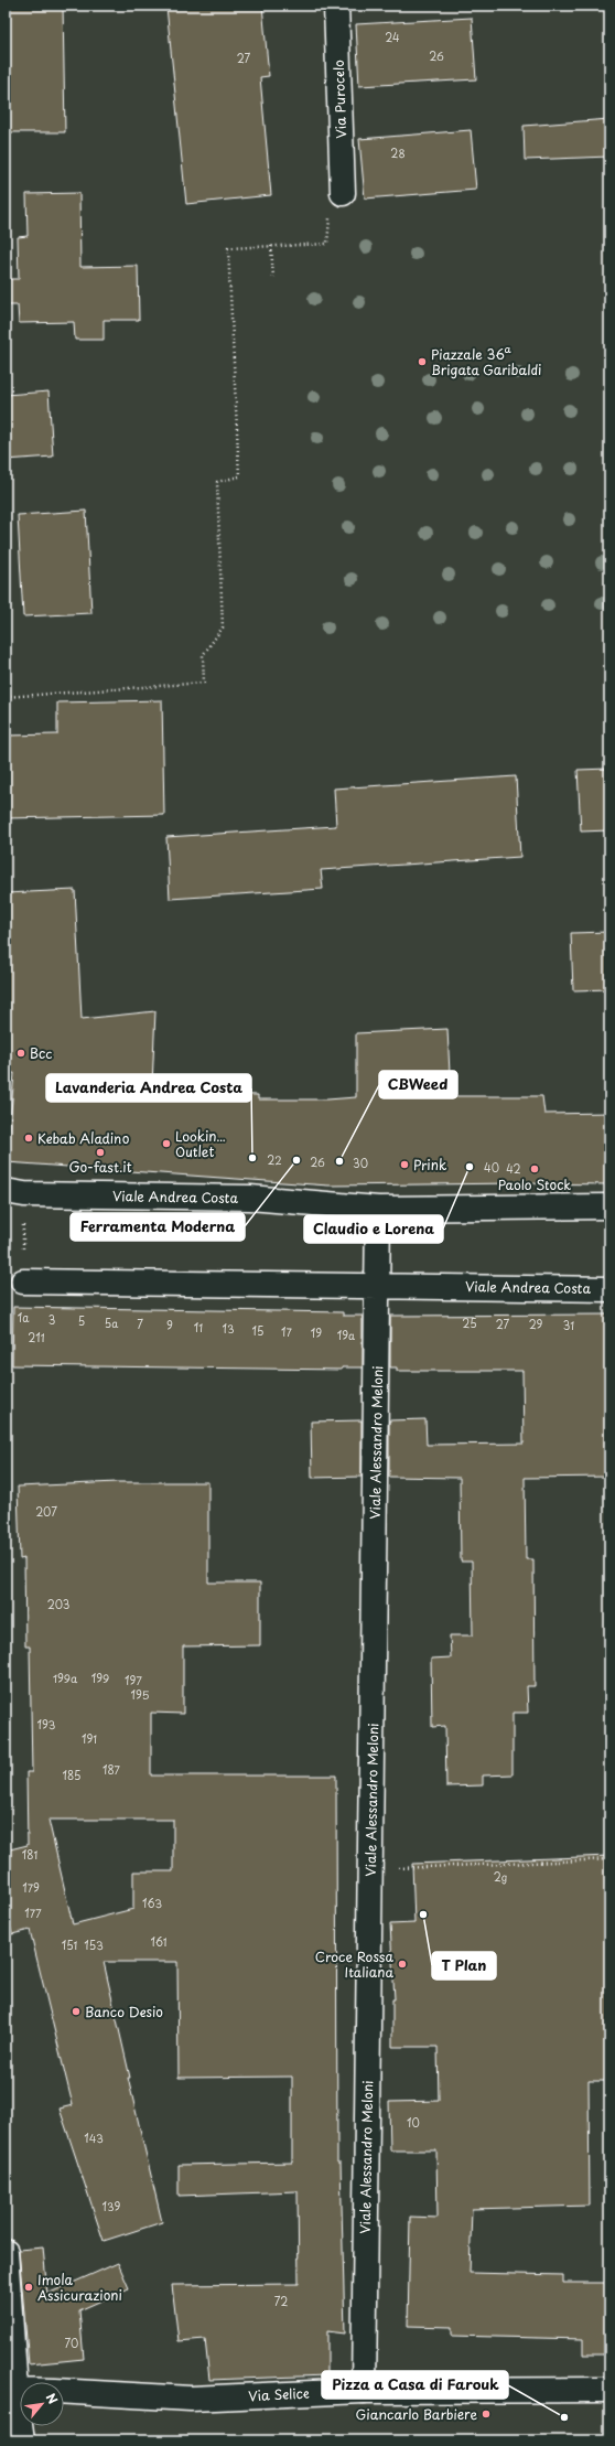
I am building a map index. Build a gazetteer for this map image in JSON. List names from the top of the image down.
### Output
{
  "streets": {
    "street": [
      "Via Purocelo",
      "Viale Andrea Costa",
      "Viale Alessandro Meloni",
      "Via Selice"
    ]
  },
  "crossings": [
    ["Viale Andrea Costa", "Viale Alessandro Meloni"],
    ["Viale Alessandro Meloni", "Via Selice"]
  ],
  "places": [
    "Piazzale 36ª Brigata Garibaldi",
    "Bcc",
    "Kebab Aladino",
    "Lookin… Outlet",
    "Go-fast.it",
    "Lavanderia Andrea Costa",
    "Ferramenta Moderna",
    "CBWeed",
    "Prink",
    "Claudio e Lorena",
    "Paolo Stock",
    "T Plan",
    "Croce Rossa Italiana",
    "Banco Desio",
    "Imola Assicurazioni",
    "Giancarlo Barbiere",
    "Pizza a Casa di Farouk"
  ],
  "house_numbers": [
    "24",
    "26",
    "27",
    "28",
    "22",
    "26",
    "30",
    "40",
    "42",
    "1a",
    "3",
    "5",
    "5a",
    "25",
    "7",
    "27",
    "29",
    "9",
    "31",
    "11",
    "13",
    "15",
    "17",
    "19",
    "19a",
    "211",
    "207",
    "203",
    "199a",
    "199",
    "197",
    "195",
    "193",
    "191",
    "187",
    "185",
    "181",
    "2g",
    "179",
    "163",
    "177",
    "161",
    "151",
    "153",
    "10",
    "143",
    "139",
    "72",
    "70"
  ],
  "north": "top right"
}
